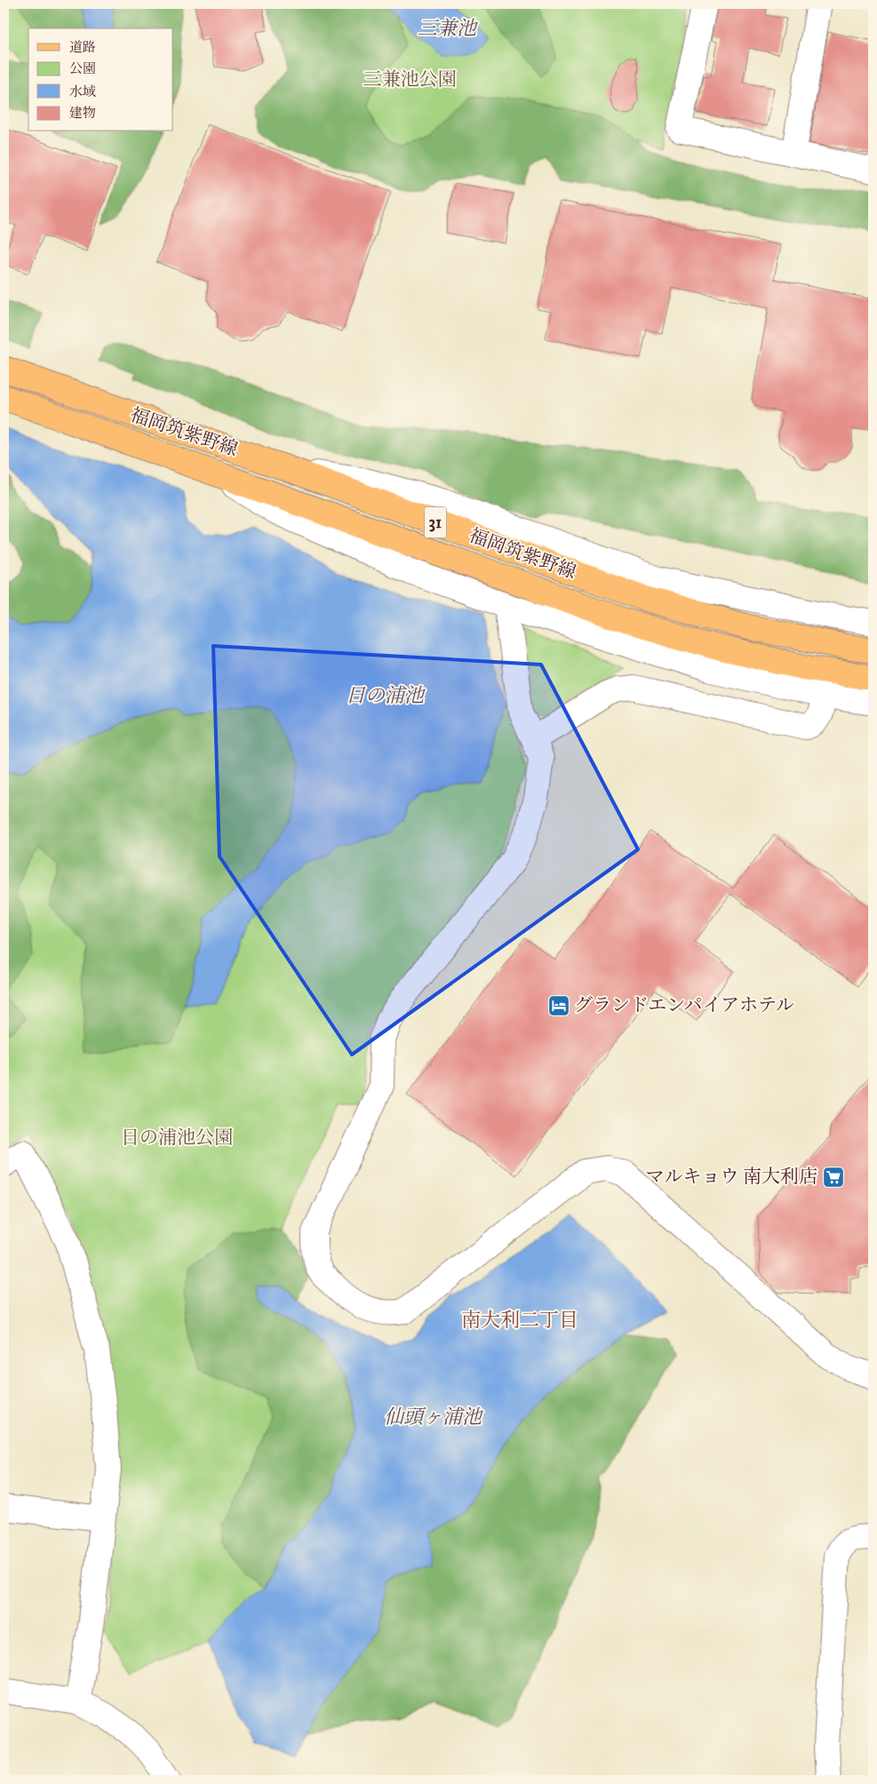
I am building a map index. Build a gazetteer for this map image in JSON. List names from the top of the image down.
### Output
{
  "streets": {
    "main road": ["福岡筑紫野線", "31"]
  },
  "districts": ["南大利二丁目"],
  "water": ["三兼池", "日の浦池", "仙頭ヶ浦池"],
  "parks": ["三兼池公園", "日の浦池公園"],
  "places": {
    "hotel": ["グランドエンパイアホテル"],
    "supermarket": ["マルキョウ 南大利店"]
  },
  "legend": [
    "道路",
    "公園",
    "水域",
    "建物"
  ]
}
